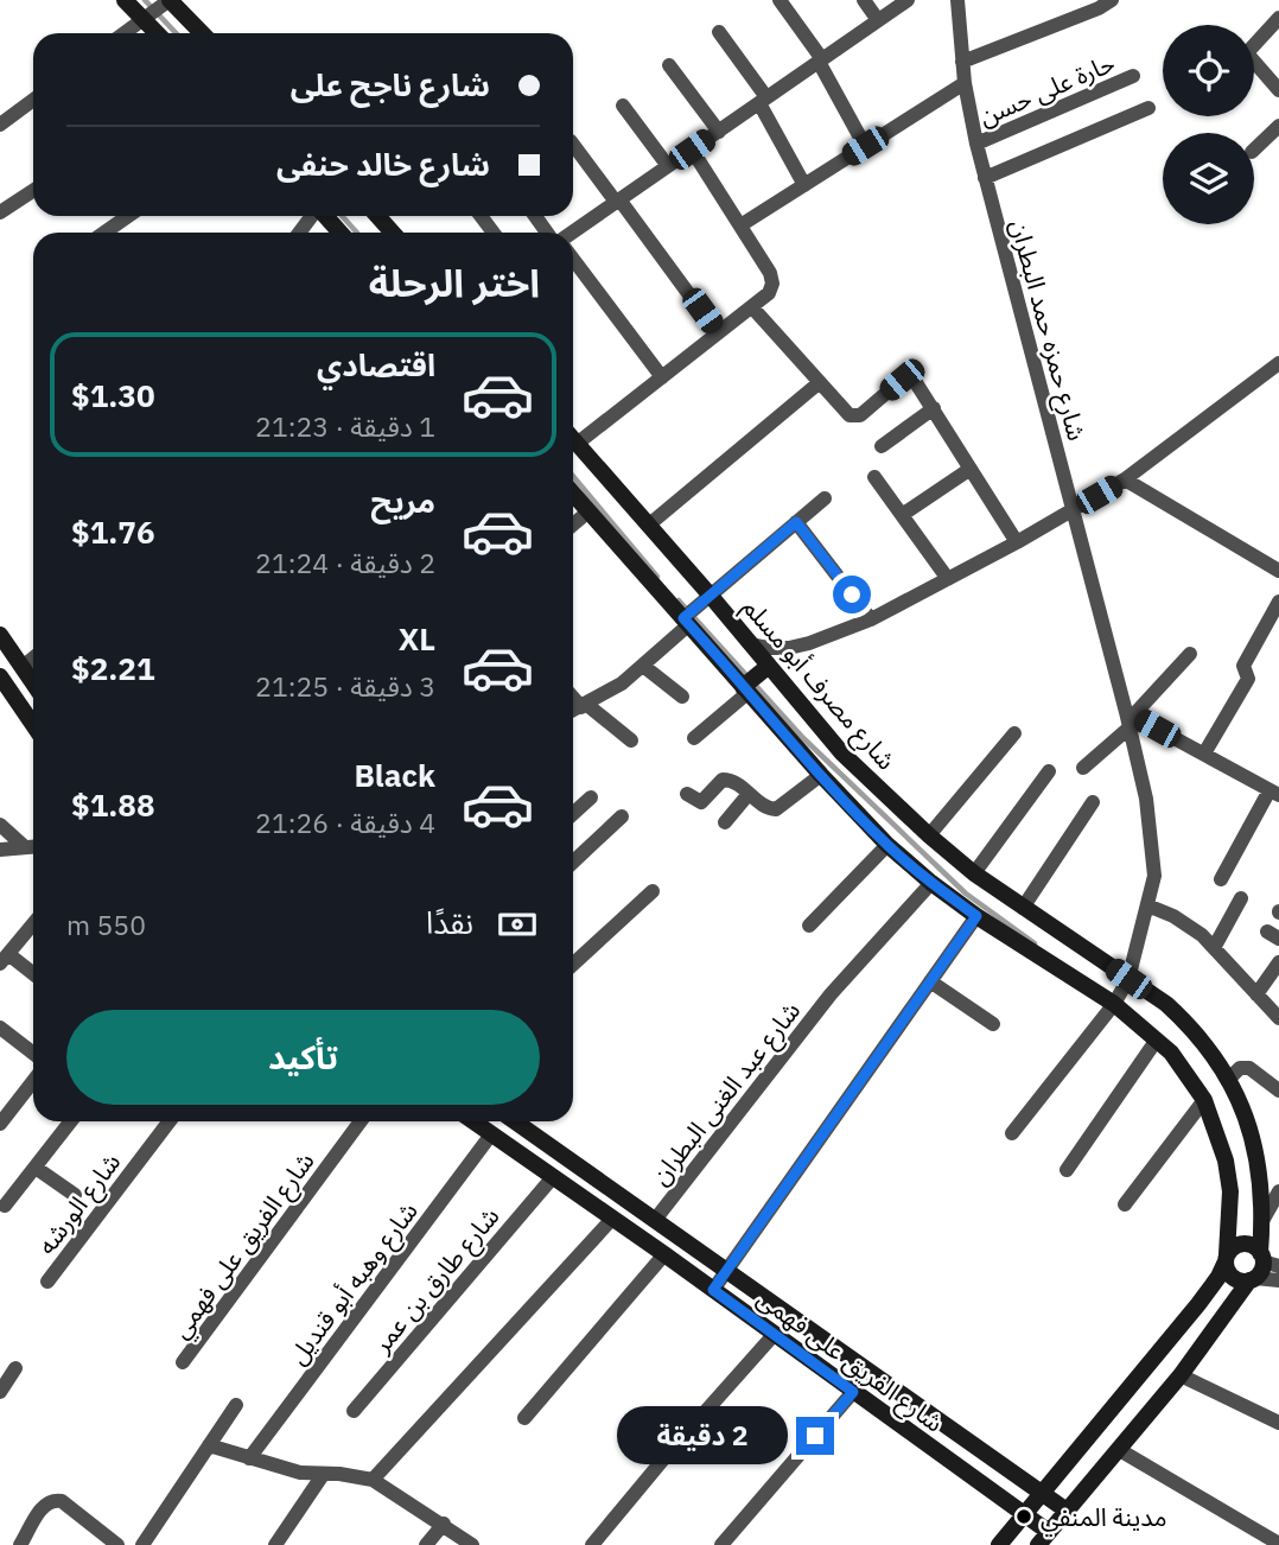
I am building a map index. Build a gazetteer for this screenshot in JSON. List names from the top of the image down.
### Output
{
  "streets": {
    "street": [
      "حارة على حسن",
      "شارع حمزه حمد البطران",
      "شارع مصرف أبو مسلم",
      "شارع عبد الغنى البطران",
      "شارع الورشه",
      "شارع الفريق على فهمي",
      "شارع طارق بن عمر",
      "شارع وهبه أبو قنديل",
      "شارع الفريق على فهمى"
    ]
  },
  "crossings": [
    ["حارة على حسن", "شارع حمزه حمد البطران"],
    ["شارع حمزه حمد البطران", "شارع مصرف أبو مسلم"],
    ["شارع عبد الغنى البطران", "شارع الفريق على فهمى"],
    ["شارع طارق بن عمر", "شارع الفريق على فهمى"],
    ["شارع وهبه أبو قنديل", "شارع الفريق على فهمى"]
  ],
  "places": ["مدينة المنفي"],
  "page": {
    "banner": ["شارع ناجح على", "شارع خالد حنفى"],
    "heading": "اختر الرحلة",
    "list": [
      {
        "name": "اقتصادي",
        "note": "1 دقيقة · 21:23",
        "value": "$1.30"
      },
      {
        "name": "مريح",
        "note": "2 دقيقة · 21:24",
        "value": "$1.76"
      },
      {
        "name": "XL",
        "note": "3 دقيقة · 21:25",
        "value": "$2.21"
      },
      {
        "name": "Black",
        "note": "4 دقيقة · 21:26",
        "value": "$1.88"
      }
    ],
    "pay": ["نقدًا", "550 m"],
    "buttons": "تأكيد",
    "bubble": "2 دقيقة"
  }
}
